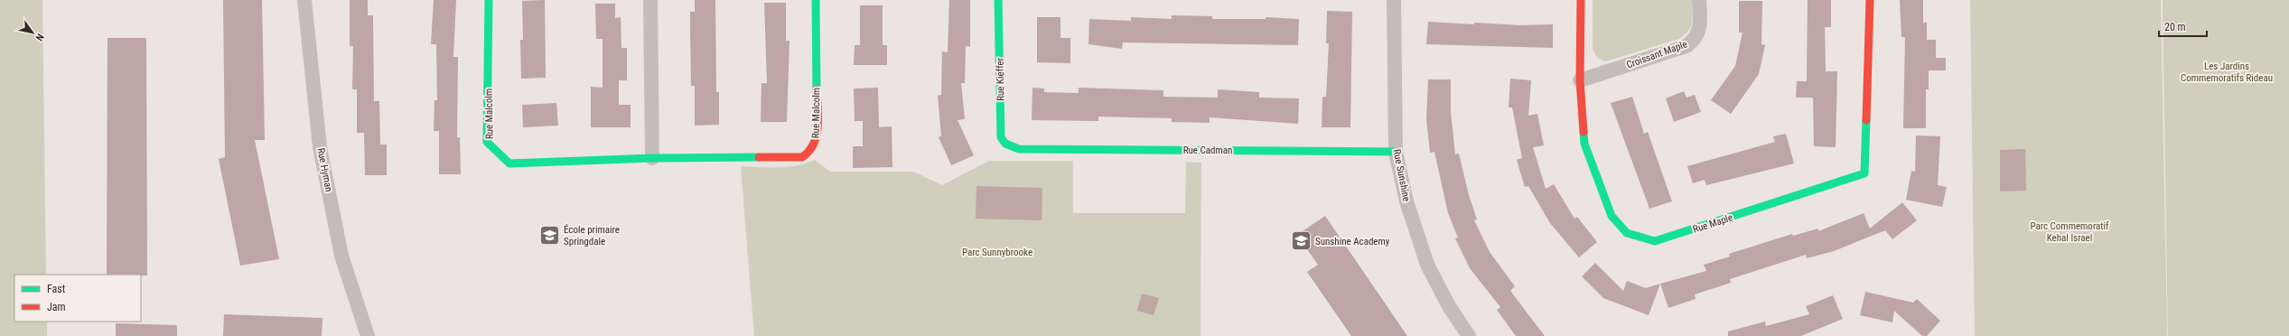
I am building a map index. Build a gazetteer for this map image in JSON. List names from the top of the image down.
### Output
{
  "streets": {
    "street": [
      "Croissant Maple",
      "Rue Kieffer",
      "Rue Malcolm",
      "Rue Cadman",
      "Rue Hyman",
      "Rue Sunshine",
      "Rue Maple"
    ]
  },
  "crossings": [
    ["Croissant Maple", "Rue Maple"],
    ["Rue Kieffer", "Rue Cadman"],
    ["Rue Cadman", "Rue Sunshine"]
  ],
  "parks": ["Les Jardins Commemoratifs Rideau", "Parc Commemoratif Kehal Israel", "Parc Sunnybrooke"],
  "places": {
    "school or university": ["École primaire Springdale", "Sunshine Academy"]
  },
  "legend": ["Fast", "Jam"],
  "scale_bar": "20 m",
  "north": "bottom right"
}
